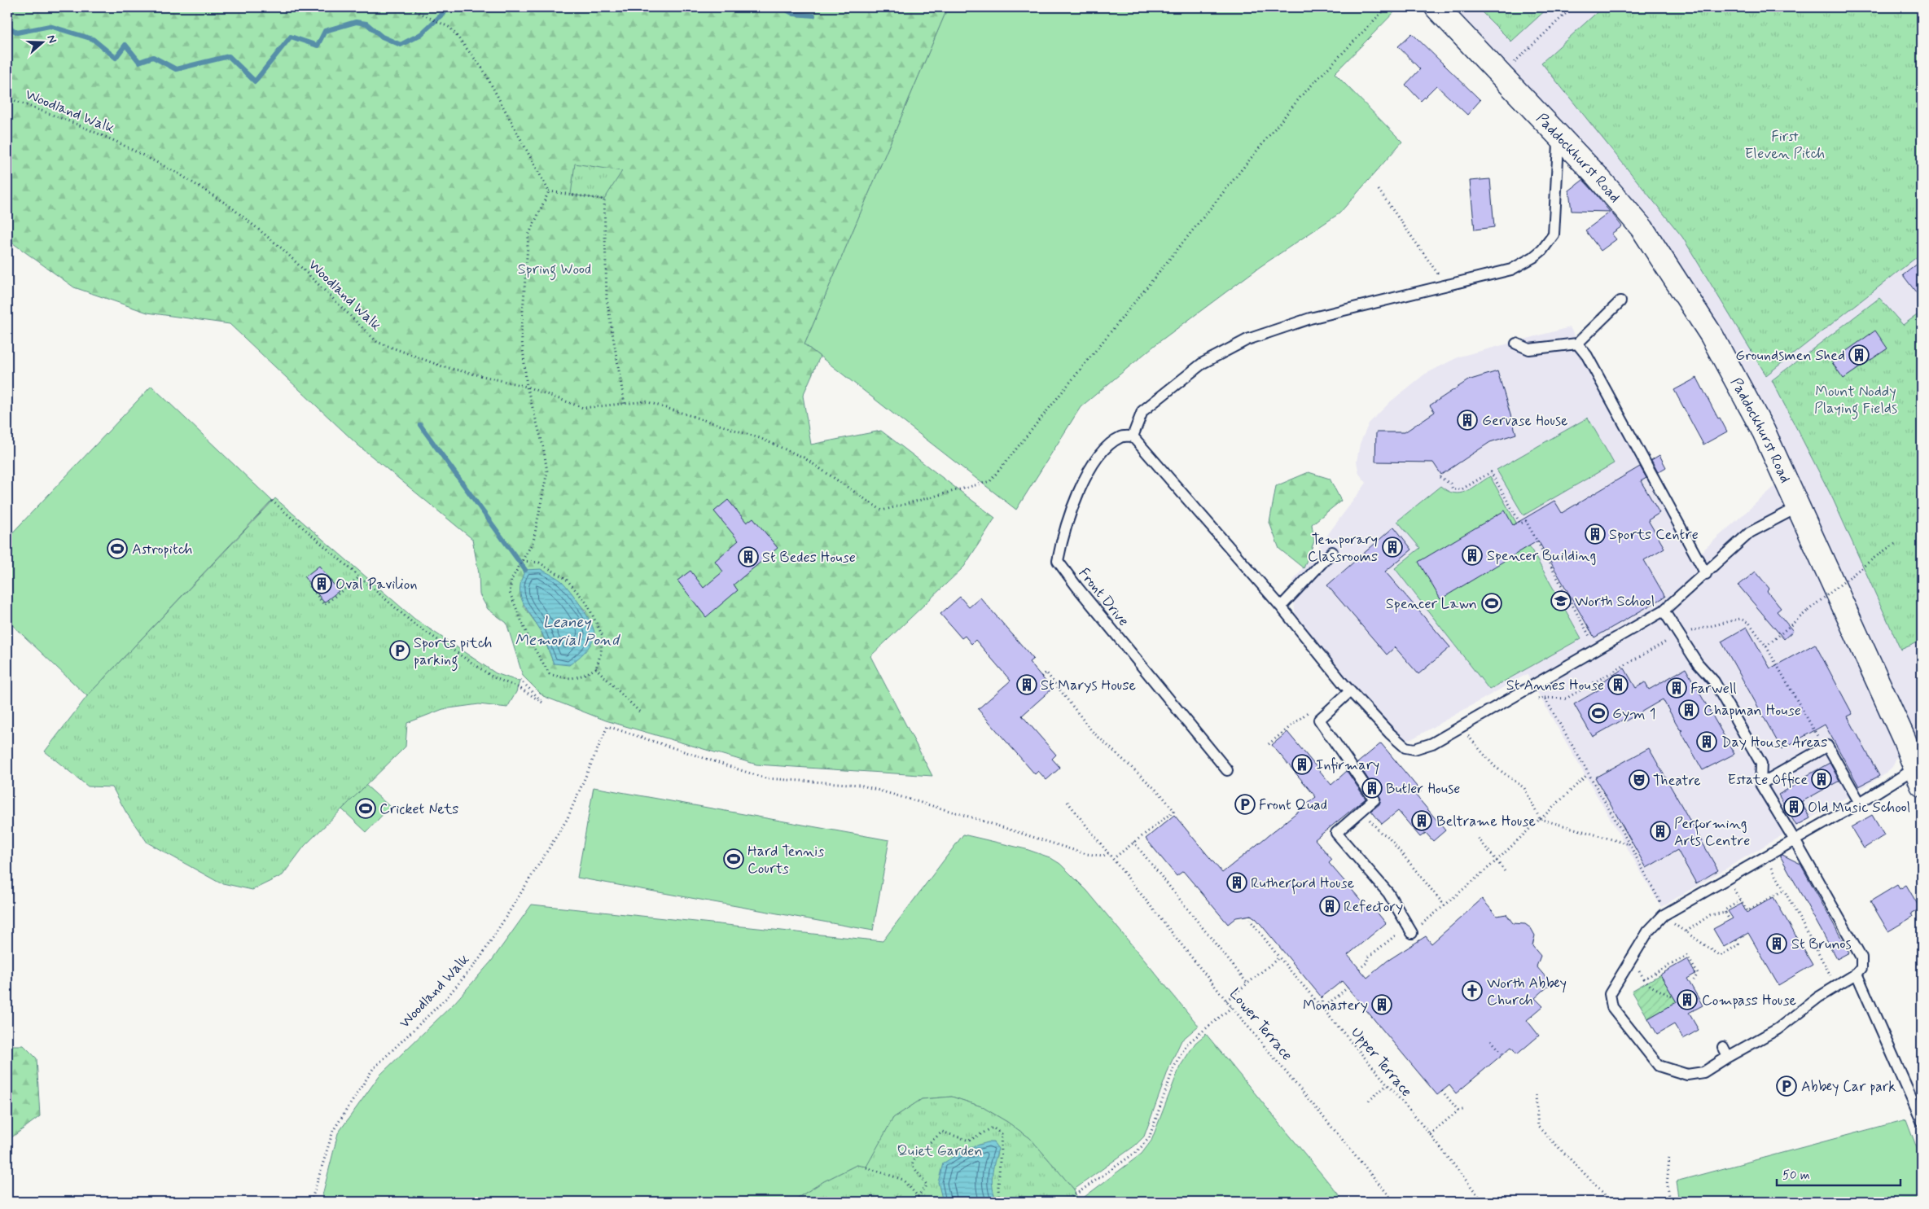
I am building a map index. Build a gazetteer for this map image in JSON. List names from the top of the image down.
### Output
{
  "streets": {
    "main road": ["Paddockhurst Road"],
    "lane": ["Front Drive"],
    "path": ["Woodland Walk", "Lower Terrace", "Upper Terrace"]
  },
  "crossings": [
    ["Woodland Walk", "Lower Terrace"]
  ],
  "water": ["Leaney Memorial Pond"],
  "parks": [
    "First Eleven Pitch",
    "Spring Wood",
    "Mount Noddy Playing Fields",
    "Quiet Garden"
  ],
  "places": {
    "building": [
      "Groundsmen Shed",
      "Gervase House",
      "Sports Centre",
      "Temporary Classrooms",
      "Spencer Building",
      "St Bedes House",
      "Oval Pavilion",
      "St Marys House",
      "St Annes House",
      "Farwell",
      "Chapman House",
      "Day House Areas",
      "Infirmary",
      "Estate Office",
      "Butler House",
      "Old Music School",
      "Beltrame House",
      "Performing Arts Centre",
      "Rutherford House",
      "Refectory",
      "St Brunos",
      "Compass House",
      "Monastery"
    ],
    "sports": [
      "Astropitch",
      "Spencer Lawn",
      "Gym 1",
      "Cricket Nets",
      "Hard Tennis Courts"
    ],
    "school or university": ["Worth School"],
    "parking": ["Sports pitch parking", "Front Quad", "Abbey Car park"],
    "theatre": ["Theatre"],
    "church": ["Worth Abbey Church"]
  },
  "scale_bar": "50 m",
  "north": "right"
}
